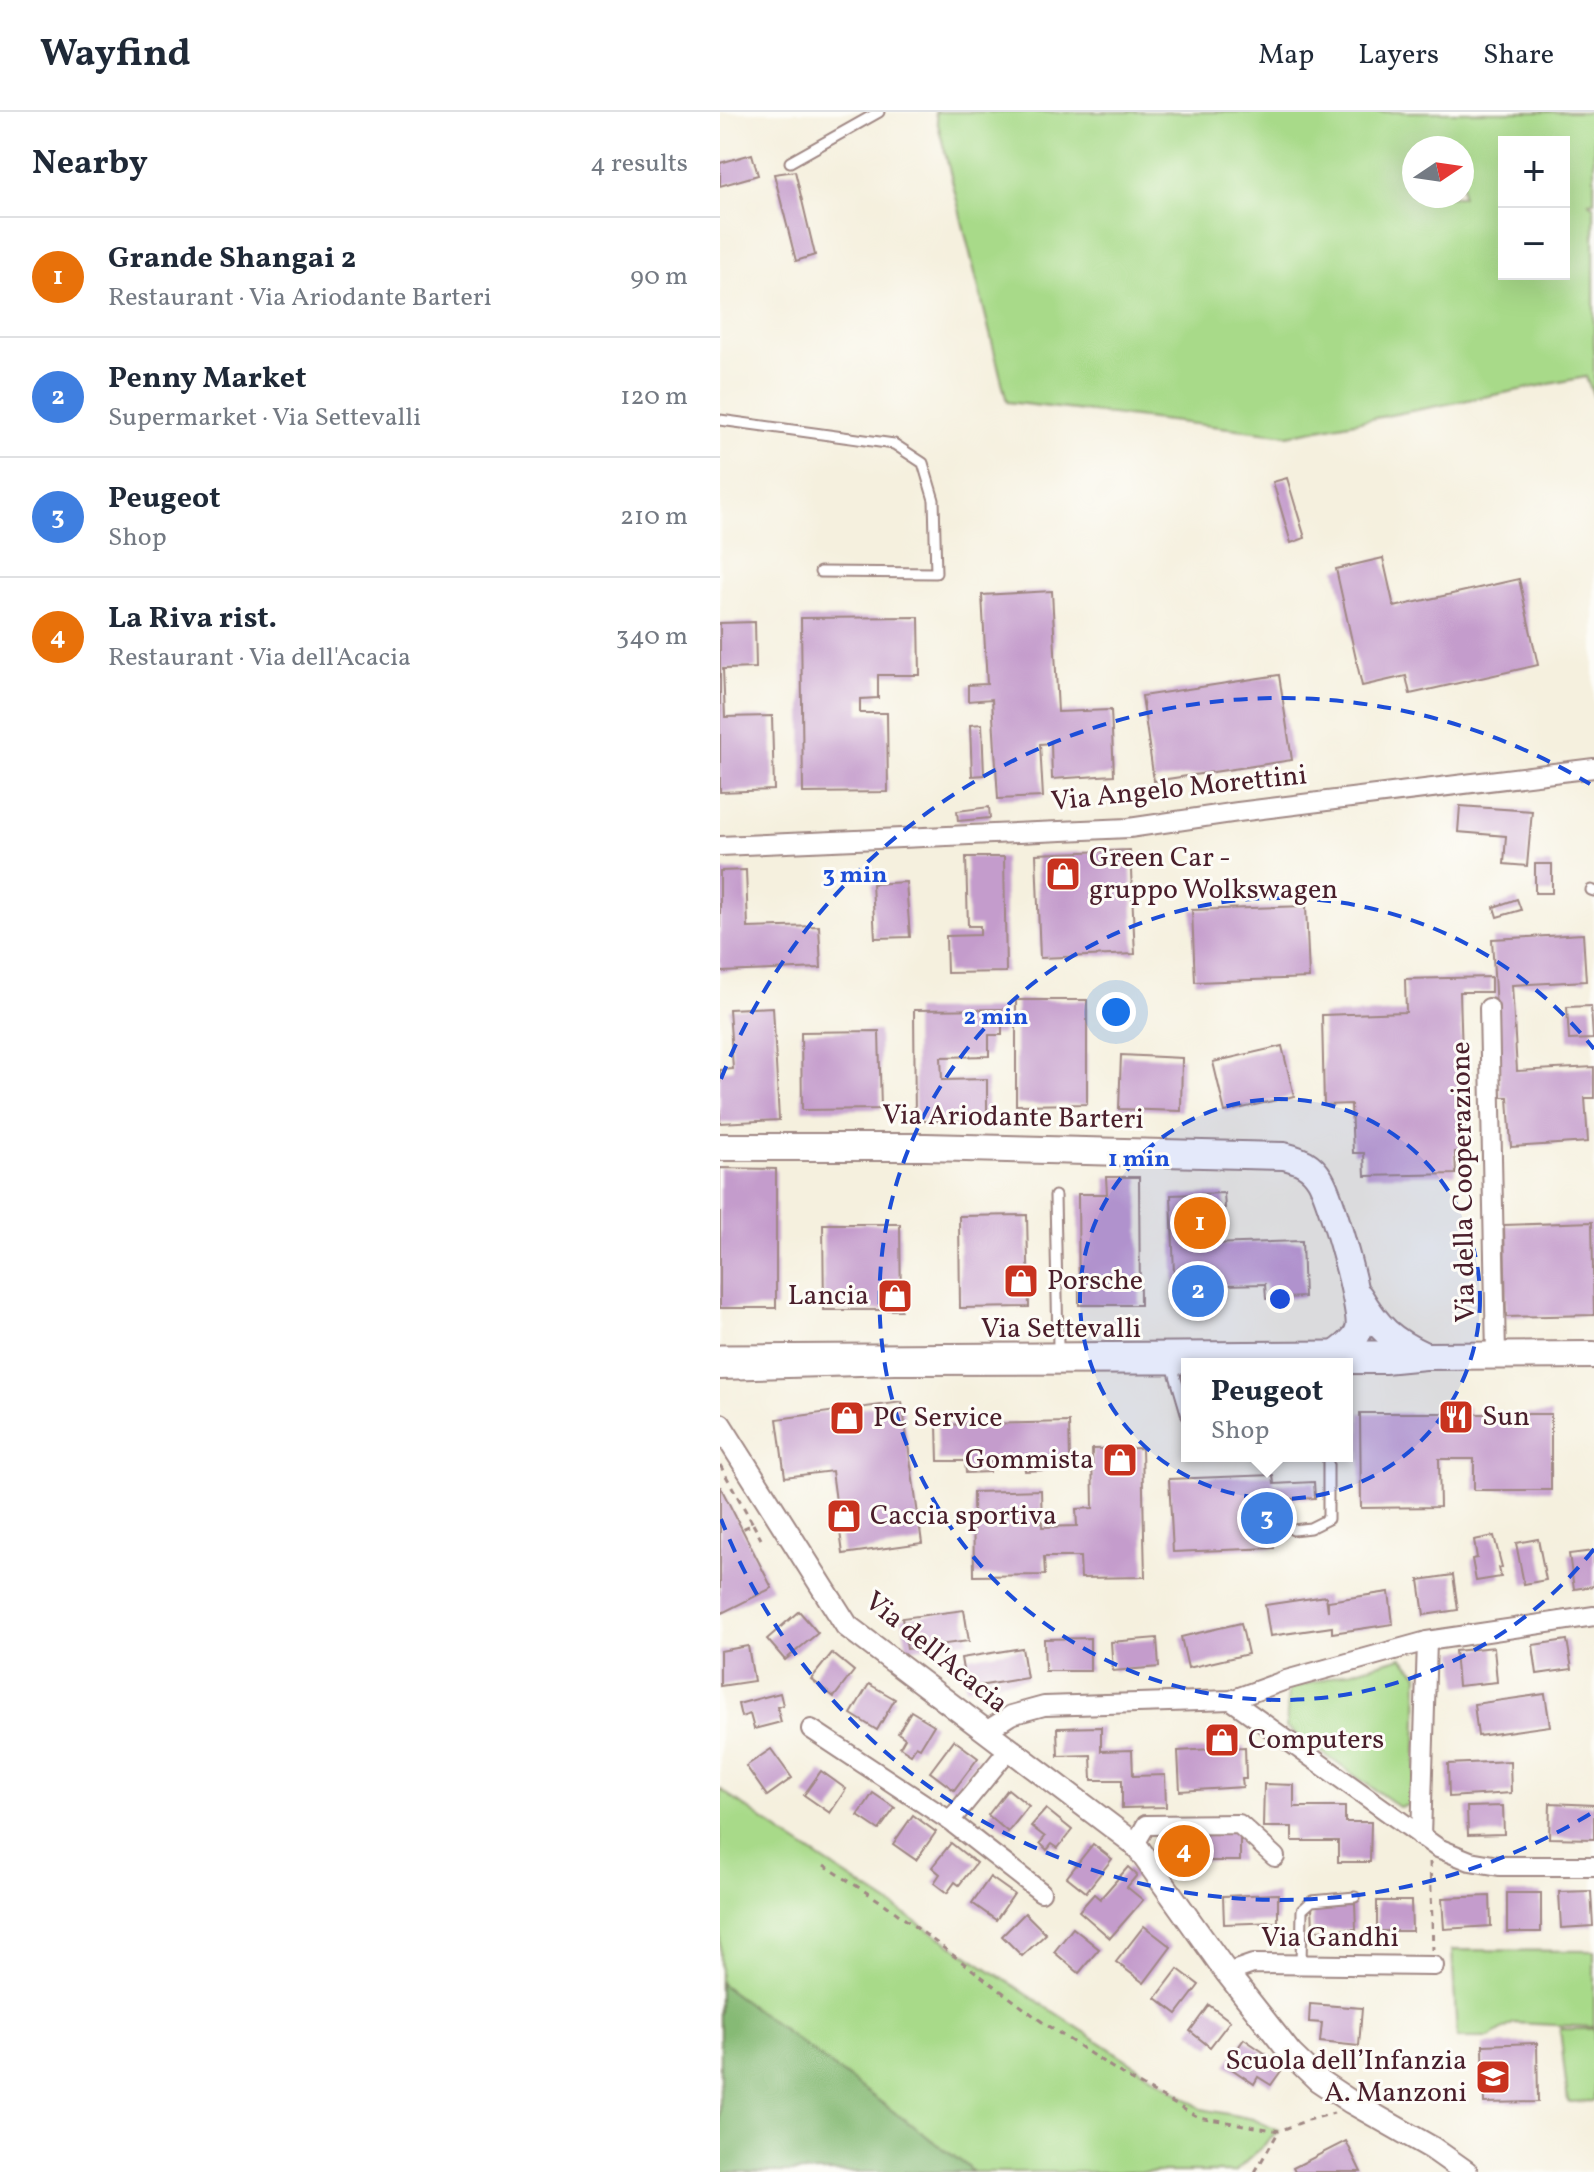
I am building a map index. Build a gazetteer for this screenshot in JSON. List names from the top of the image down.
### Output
{
  "streets": {
    "main road": ["Via Ariodante Barteri", "Via Settevalli"],
    "street": [
      "Via Angelo Morettini",
      "Via della Cooperazione",
      "Via dell'Acacia",
      "Via Gandhi"
    ]
  },
  "crossings": [
    ["Via della Cooperazione", "Via Settevalli"],
    ["Via dell'Acacia", "Via Gandhi"]
  ],
  "places": {
    "shop": [
      "Green Car - gruppo Wolkswagen",
      "Porsche",
      "Lancia",
      "PC Service",
      "Gommista",
      "Caccia sportiva",
      "Computers"
    ],
    "restaurant": ["Sun"],
    "school or university": ["Scuola dell’Infanzia A. Manzoni"]
  },
  "north": "right",
  "page": {
    "header": "Wayfind",
    "nav": ["Map", "Layers", "Share"],
    "heading": ["Nearby", "4 results"],
    "map_buttons": ["+", "−"],
    "list": [
      {
        "mark": "1",
        "name": "Grande Shangai 2",
        "note": "Restaurant · Via Ariodante Barteri",
        "value": "90 m"
      },
      {
        "mark": "2",
        "name": "Penny Market",
        "note": "Supermarket · Via Settevalli",
        "value": "120 m"
      },
      {
        "mark": "3",
        "name": "Peugeot",
        "note": "Shop",
        "value": "210 m"
      },
      {
        "mark": "4",
        "name": "La Riva rist.",
        "note": "Restaurant · Via dell'Acacia",
        "value": "340 m"
      }
    ],
    "pins": [
      "1",
      "2",
      "3",
      "4"
    ],
    "popup": ["Peugeot", "Shop"]
  },
  "rings": ["3 min", "2 min", "1 min"]
}
